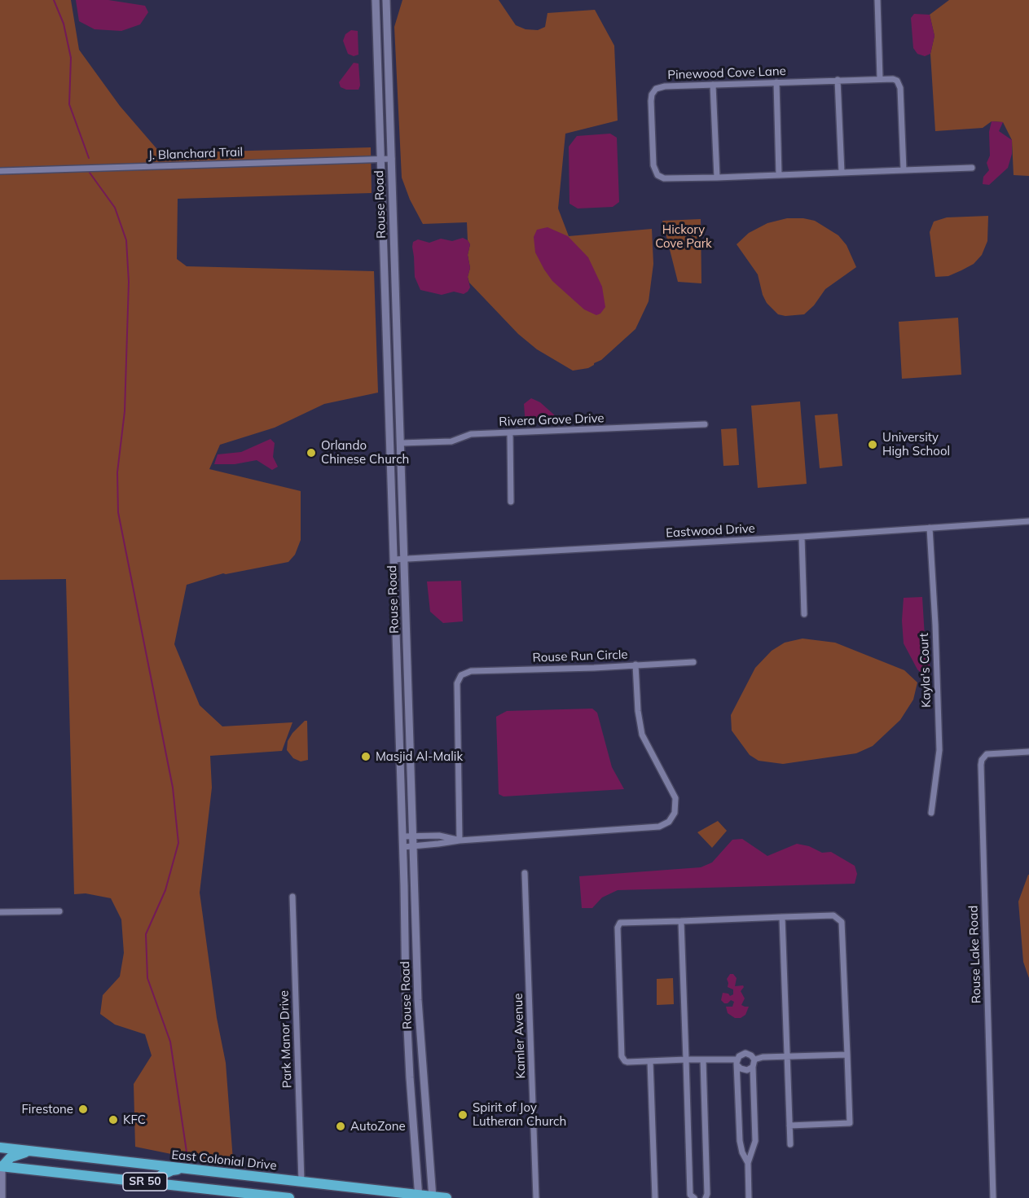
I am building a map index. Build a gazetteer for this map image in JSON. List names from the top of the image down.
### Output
{
  "streets": {
    "highway": ["East Colonial Drive", "SR 50"],
    "street": [
      "Pinewood Cove Lane",
      "J. Blanchard Trail",
      "Rouse Road",
      "Rivera Grove Drive",
      "Eastwood Drive",
      "Rouse Run Circle",
      "Kayla's Court",
      "Rouse Lake Road",
      "Kamler Avenue",
      "Park Manor Drive"
    ]
  },
  "crossings": [
    ["J. Blanchard Trail", "Rouse Road"],
    ["Rouse Road", "Rivera Grove Drive"],
    ["Rouse Road", "Eastwood Drive"],
    ["Rouse Road", "Rouse Run Circle"],
    ["Rouse Road", "East Colonial Drive"],
    ["Eastwood Drive", "Kayla's Court"],
    ["Park Manor Drive", "East Colonial Drive"]
  ],
  "parks": ["Hickory Cove Park"],
  "places": [
    "University High School",
    "Orlando Chinese Church",
    "Masjid Al-Malik",
    "Firestone",
    "Spirit of Joy Lutheran Church",
    "KFC",
    "AutoZone"
  ]
}
